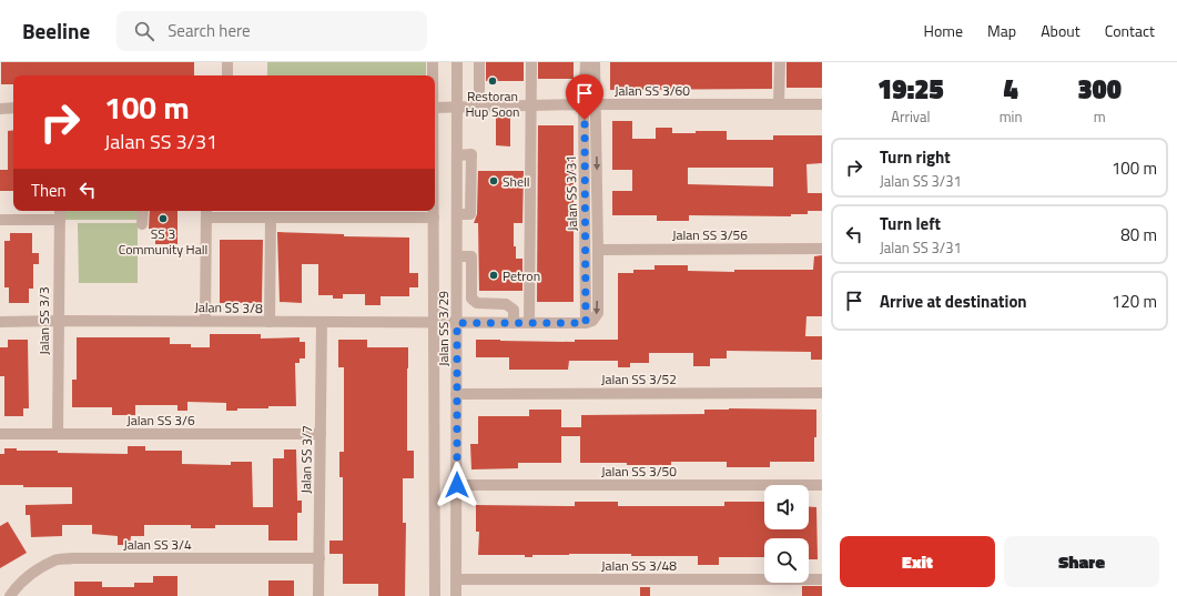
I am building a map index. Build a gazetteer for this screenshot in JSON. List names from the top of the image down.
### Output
{
  "streets": {
    "street": [
      "Jalan SS 3/60",
      "Jalan SS 3/31",
      "Jalan SS 3/56",
      "Jalan SS 3/8",
      "Jalan SS 3/3",
      "Jalan SS 3/29",
      "Jalan SS 3/52",
      "Jalan SS 3/6",
      "Jalan SS 3/7",
      "Jalan SS 3/50",
      "Jalan SS 3/4",
      "Jalan SS 3/48"
    ]
  },
  "crossings": [
    ["Jalan SS 3/60", "Jalan SS 3/31"],
    ["Jalan SS 3/60", "Jalan SS 3/29"],
    ["Jalan SS 3/31", "Jalan SS 3/56"],
    ["Jalan SS 3/8", "Jalan SS 3/3"],
    ["Jalan SS 3/8", "Jalan SS 3/29"],
    ["Jalan SS 3/8", "Jalan SS 3/7"],
    ["Jalan SS 3/3", "Jalan SS 3/6"],
    ["Jalan SS 3/29", "Jalan SS 3/52"],
    ["Jalan SS 3/29", "Jalan SS 3/50"],
    ["Jalan SS 3/29", "Jalan SS 3/48"],
    ["Jalan SS 3/6", "Jalan SS 3/7"],
    ["Jalan SS 3/7", "Jalan SS 3/4"]
  ],
  "places": [
    "Restoran Hup Soon",
    "Shell",
    "SS 3 Community Hall",
    "Petron"
  ],
  "page": {
    "header": "Beeline",
    "search": "Search here",
    "nav": [
      "Home",
      "Map",
      "About",
      "Contact"
    ],
    "eta": [
      "19:25",
      "Arrival",
      "4",
      "min",
      "300",
      "m"
    ],
    "turn": ["100 m", "Jalan SS 3/31"],
    "list": [
      {
        "name": "Turn right",
        "note": "Jalan SS 3/31",
        "value": "100 m"
      },
      {
        "name": "Turn left",
        "note": "Jalan SS 3/31",
        "value": "80 m"
      },
      {
        "name": "Arrive at destination",
        "value": "120 m"
      }
    ],
    "then": "Then",
    "buttons": ["Exit", "Share"]
  }
}
